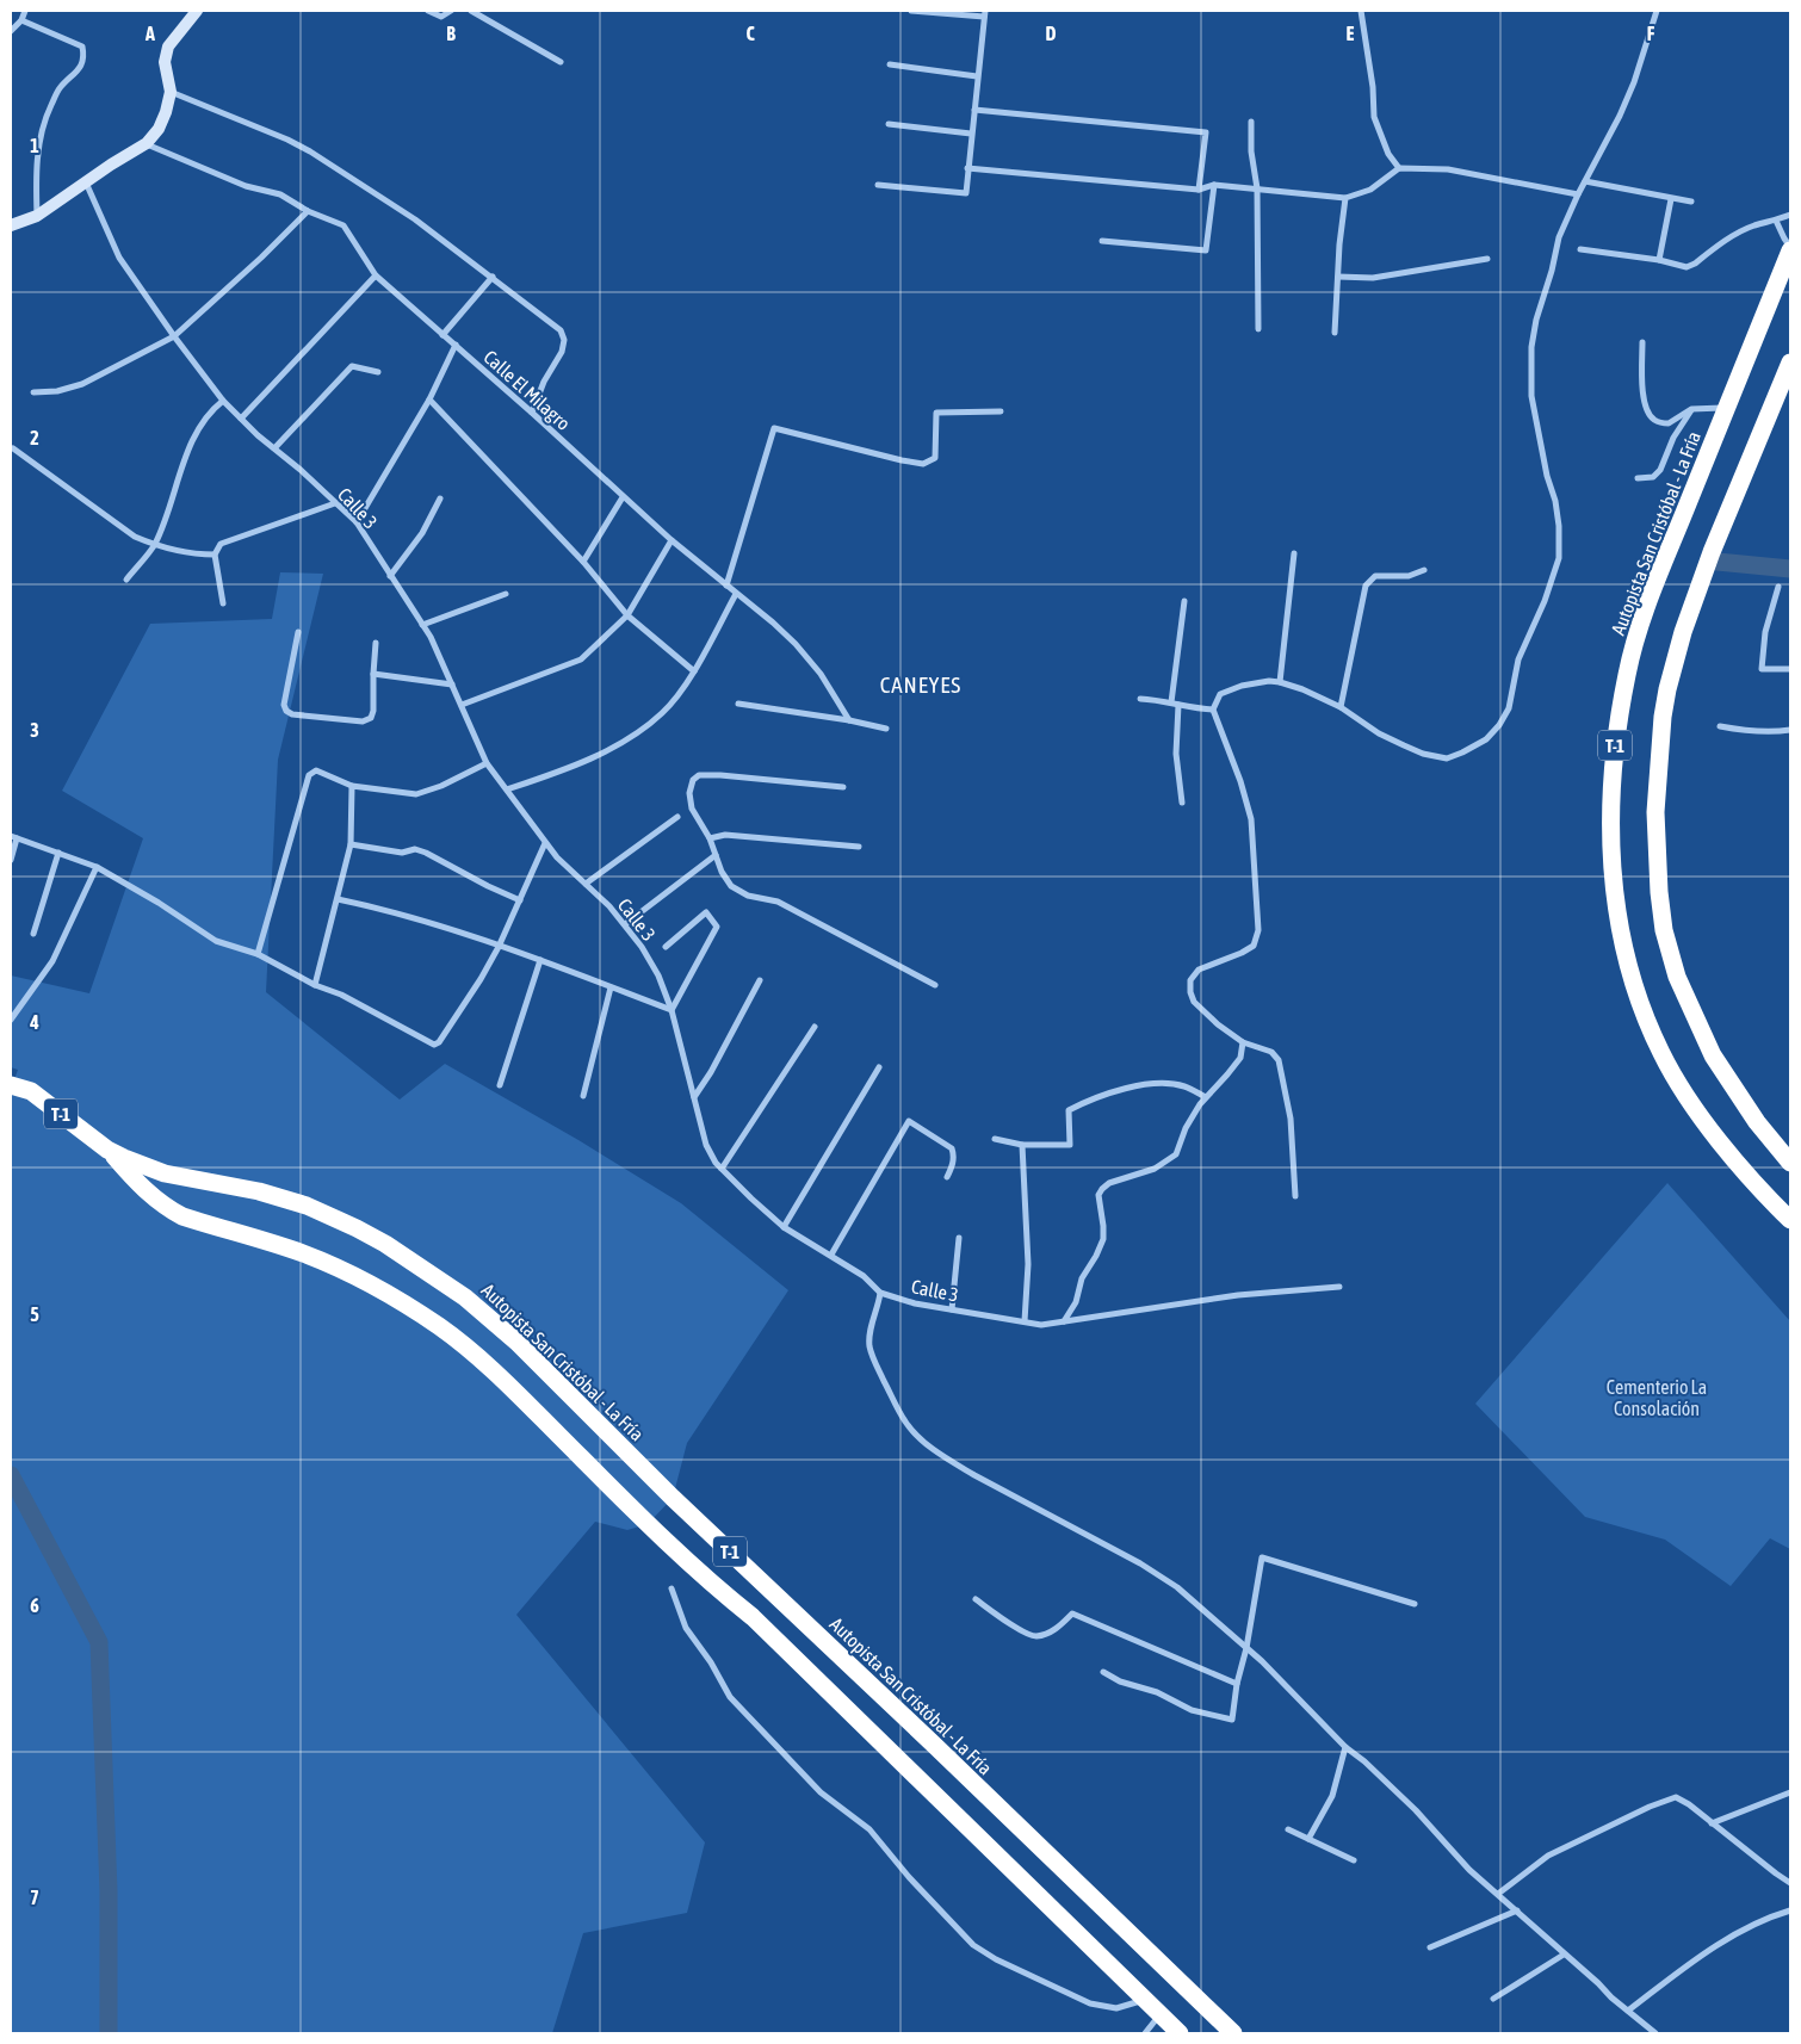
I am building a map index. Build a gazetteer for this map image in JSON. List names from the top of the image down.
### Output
{
  "streets": {
    "highway": ["Autopista San Cristóbal - La Fría", "T-1"],
    "street": ["Calle El Milagro", "Calle 3"]
  },
  "crossings": [
    ["Autopista San Cristóbal - La Fría", "T-1"]
  ],
  "districts": ["CANEYES"],
  "parks": ["Cementerio La Consolación"],
  "grid": {
    "columns": [
      "A",
      "B",
      "C",
      "D",
      "E",
      "F"
    ],
    "rows": [
      "1",
      "2",
      "3",
      "4",
      "5",
      "6",
      "7"
    ]
  }
}
